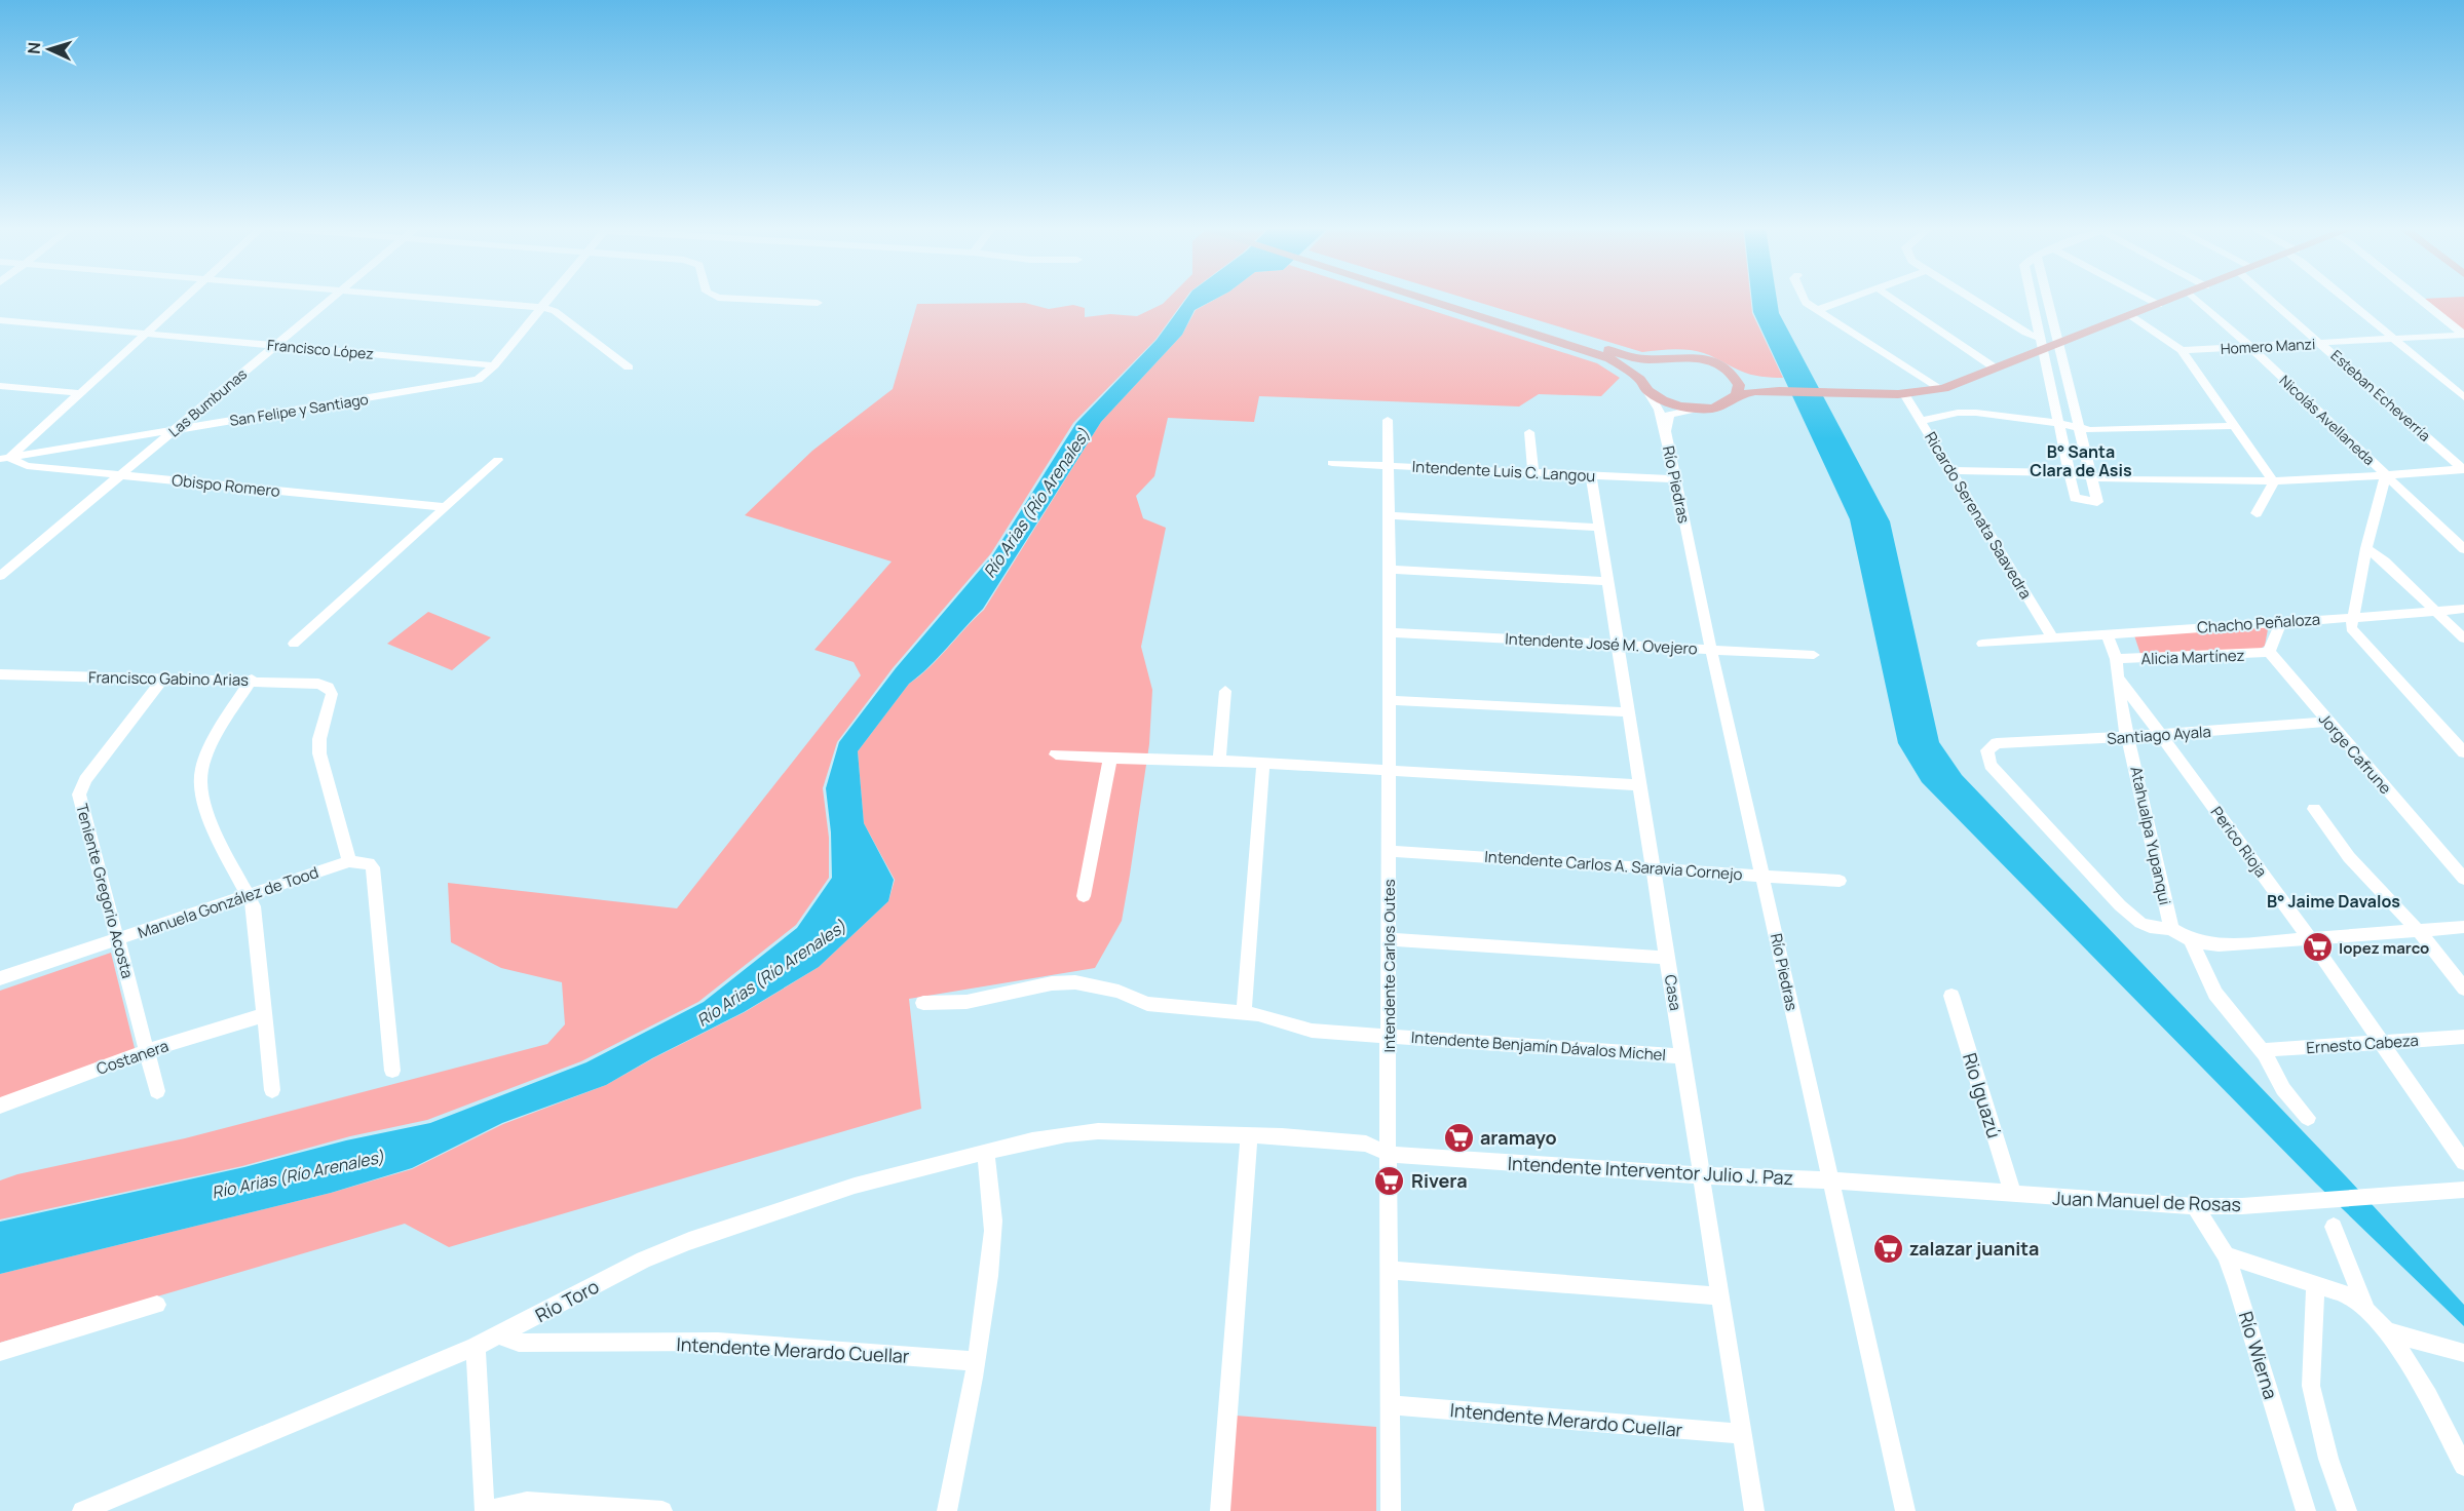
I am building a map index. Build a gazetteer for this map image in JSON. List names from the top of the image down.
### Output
{
  "streets": {
    "street": [
      "Homero Manzi",
      "Francisco López",
      "Esteban Echeverría",
      "Las Bumbunas",
      "San Felipe y Santiago",
      "Nicolás Avellaneda",
      "Intendente Luis C. Langou",
      "Río Piedras",
      "Obispo Romero",
      "Ricardo Serenata Saavedra",
      "Chacho Peñaloza",
      "Intendente José M. Ovejero",
      "Alicia Martínez",
      "Francisco Gabino Arias",
      "Santiago Ayala",
      "Jorge Cafrune",
      "Atahualpa Yupanqui",
      "Perico Rioja",
      "Intendente Carlos A. Saravia Cornejo",
      "Teniente Gregorio Acosta",
      "Manuela González de Tood",
      "Intendente Carlos Outes",
      "Casa",
      "Ernesto Cabeza",
      "Intendente Benjamín Dávalos Michel",
      "Costanera",
      "Rio Iguazú",
      "Intendente Interventor Julio J. Paz",
      "Juan Manuel de Rosas",
      "Río Toro",
      "Intendente Merardo Cuellar",
      "Río Wierna"
    ]
  },
  "crossings": [
    ["Homero Manzi", "Esteban Echeverría"],
    ["Homero Manzi", "Nicolás Avellaneda"],
    ["Francisco López", "Las Bumbunas"],
    ["Francisco López", "San Felipe y Santiago"],
    ["Las Bumbunas", "San Felipe y Santiago"],
    ["Las Bumbunas", "Obispo Romero"],
    ["San Felipe y Santiago", "Obispo Romero"],
    ["Intendente Luis C. Langou", "Río Piedras"],
    ["Intendente Luis C. Langou", "Intendente Carlos Outes"],
    ["Intendente Luis C. Langou", "Casa"],
    ["Río Piedras", "Intendente José M. Ovejero"],
    ["Río Piedras", "Intendente Carlos A. Saravia Cornejo"],
    ["Río Piedras", "Intendente Interventor Julio J. Paz"],
    ["Río Piedras", "Juan Manuel de Rosas"],
    ["Ricardo Serenata Saavedra", "Chacho Peñaloza"],
    ["Chacho Peñaloza", "Atahualpa Yupanqui"],
    ["Intendente José M. Ovejero", "Intendente Carlos Outes"],
    ["Intendente José M. Ovejero", "Casa"],
    ["Alicia Martínez", "Jorge Cafrune"],
    ["Alicia Martínez", "Atahualpa Yupanqui"],
    ["Francisco Gabino Arias", "Teniente Gregorio Acosta"],
    ["Francisco Gabino Arias", "Manuela González de Tood"],
    ["Santiago Ayala", "Jorge Cafrune"],
    ["Santiago Ayala", "Atahualpa Yupanqui"],
    ["Santiago Ayala", "Perico Rioja"],
    ["Atahualpa Yupanqui", "Perico Rioja"],
    ["Perico Rioja", "Ernesto Cabeza"],
    ["Intendente Carlos A. Saravia Cornejo", "Intendente Carlos Outes"],
    ["Intendente Carlos A. Saravia Cornejo", "Casa"],
    ["Teniente Gregorio Acosta", "Manuela González de Tood"],
    ["Teniente Gregorio Acosta", "Costanera"],
    ["Intendente Carlos Outes", "Intendente Benjamín Dávalos Michel"],
    ["Intendente Carlos Outes", "Intendente Interventor Julio J. Paz"],
    ["Intendente Carlos Outes", "Intendente Merardo Cuellar"],
    ["Casa", "Intendente Benjamín Dávalos Michel"],
    ["Casa", "Intendente Interventor Julio J. Paz"],
    ["Casa", "Intendente Merardo Cuellar"],
    ["Rio Iguazú", "Juan Manuel de Rosas"],
    ["Intendente Interventor Julio J. Paz", "Juan Manuel de Rosas"],
    ["Intendente Interventor Julio J. Paz", "Río Toro"],
    ["Juan Manuel de Rosas", "Río Wierna"],
    ["Río Toro", "Intendente Merardo Cuellar"]
  ],
  "districts": ["B° Santa Clara de Asis", "B° Jaime Davalos"],
  "water": ["Río Arias (Río Arenales)"],
  "places": {
    "supermarket": [
      "lopez marco",
      "aramayo",
      "Rivera",
      "zalazar juanita"
    ]
  },
  "north": "left"
}
